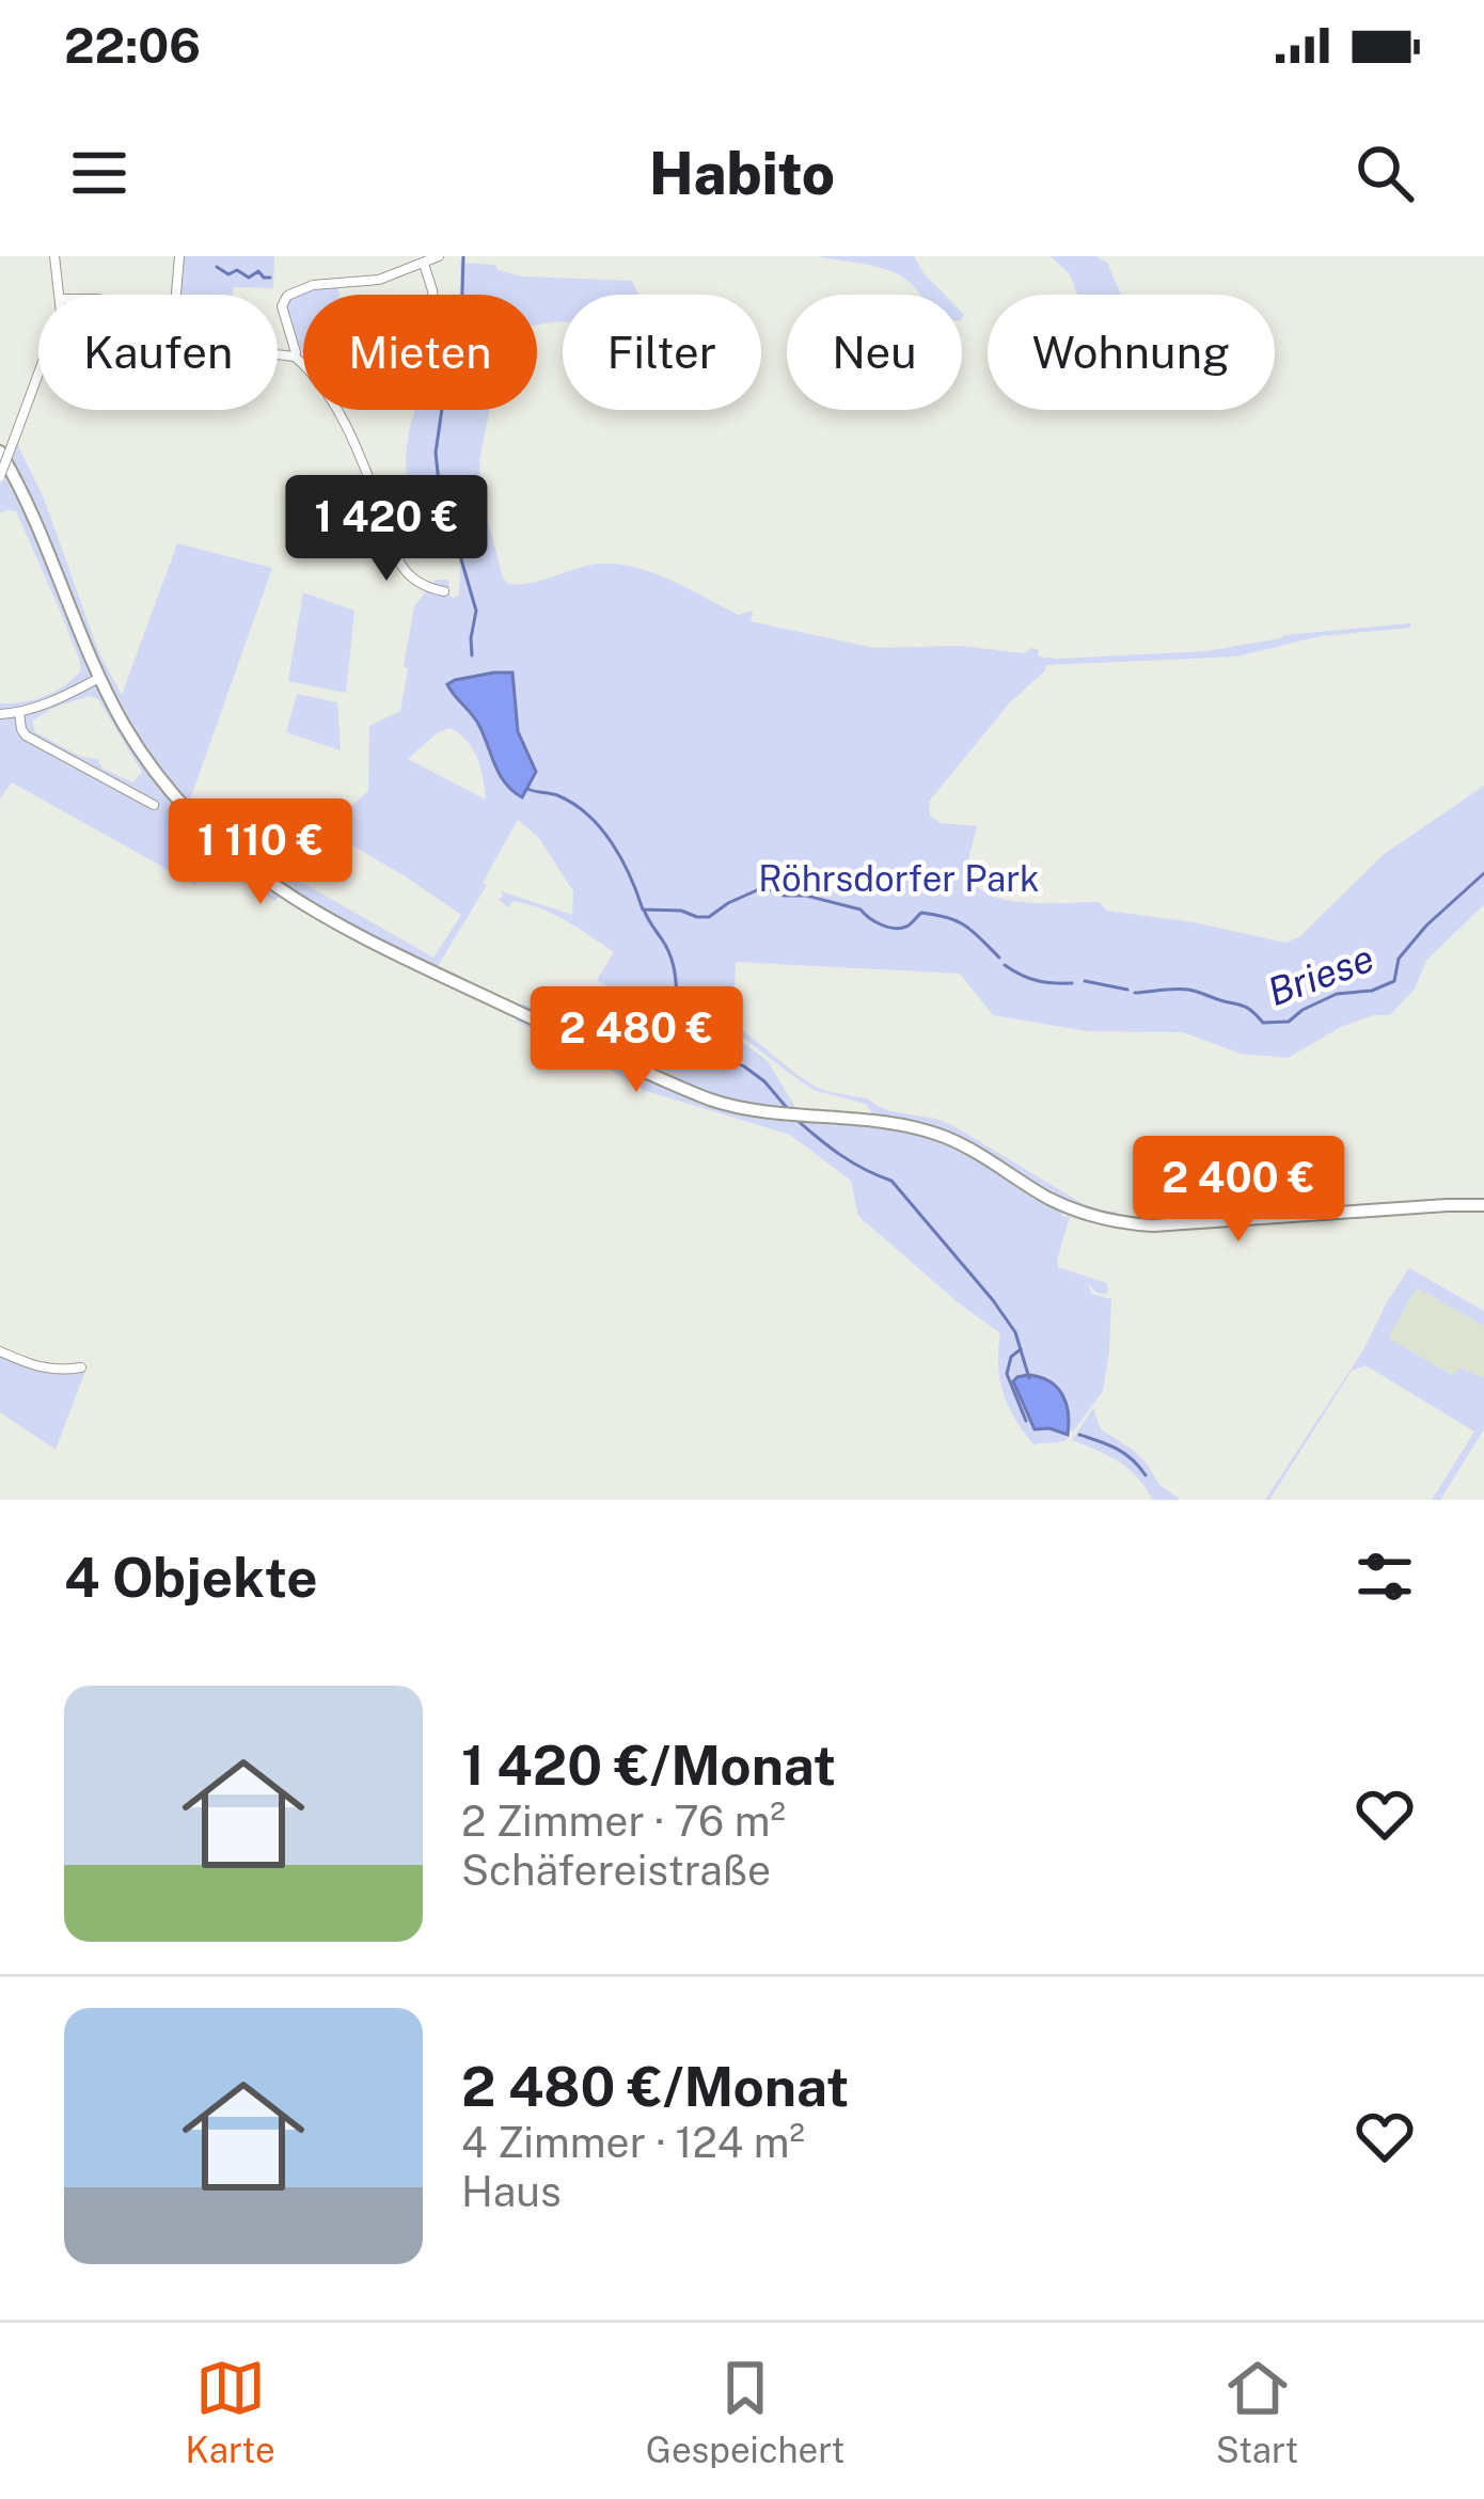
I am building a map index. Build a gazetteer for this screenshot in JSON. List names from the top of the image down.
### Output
{
  "water": ["Briese"],
  "parks": ["Röhrsdorfer Park"],
  "page": {
    "status": "22:06",
    "header": "Habito",
    "chip": [
      "Kaufen",
      "Mieten",
      "Filter",
      "Neu",
      "Wohnung"
    ],
    "price": [
      "1 420 €",
      "1 110 €",
      "2 480 €",
      "2 400 €"
    ],
    "heading": "4 Objekte",
    "list": [
      {
        "name": "1 420 €/Monat",
        "note": "2 Zimmer · 76 m² · Schäfereistraße"
      },
      {
        "name": "2 480 €/Monat",
        "note": "4 Zimmer · 124 m² · Haus"
      }
    ],
    "tabs": ["Karte", "Gespeichert", "Start"]
  }
}
